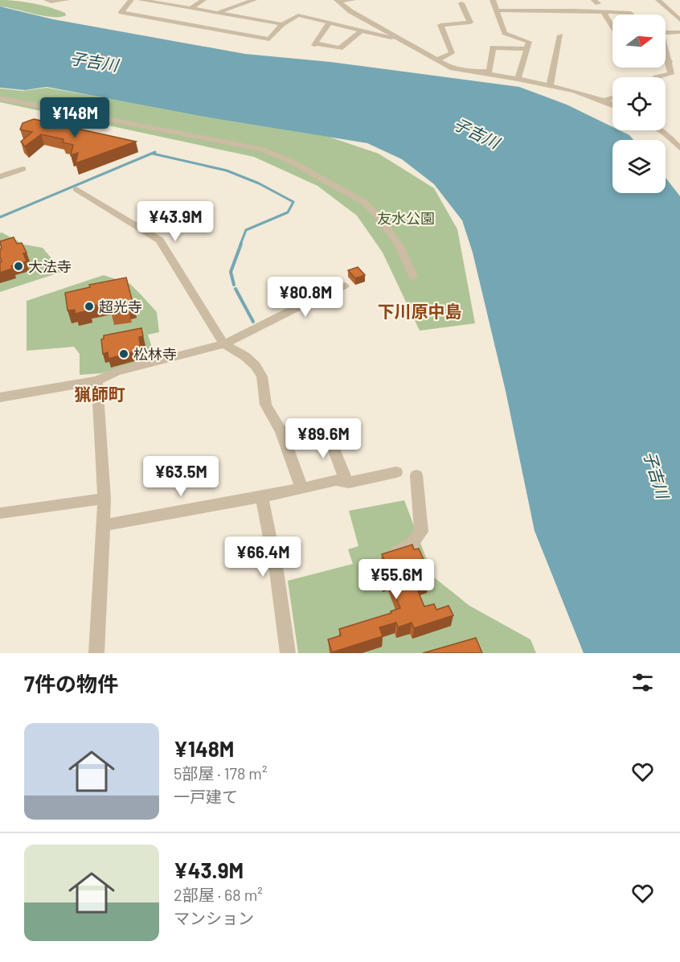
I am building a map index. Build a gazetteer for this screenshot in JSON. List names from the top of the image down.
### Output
{
  "districts": ["下川原中島", "猟師町"],
  "water": ["子吉川"],
  "parks": ["友水公園"],
  "places": ["大法寺", "超光寺", "松林寺"],
  "north": "right",
  "page": {
    "price": [
      "¥148M",
      "¥43.9M",
      "¥80.8M",
      "¥89.6M",
      "¥63.5M",
      "¥66.4M",
      "¥55.6M"
    ],
    "heading": "7件の物件",
    "list": [
      {
        "name": "¥148M",
        "note": "5部屋 · 178 m² · 一戸建て"
      },
      {
        "name": "¥43.9M",
        "note": "2部屋 · 68 m² · マンション"
      }
    ]
  }
}
